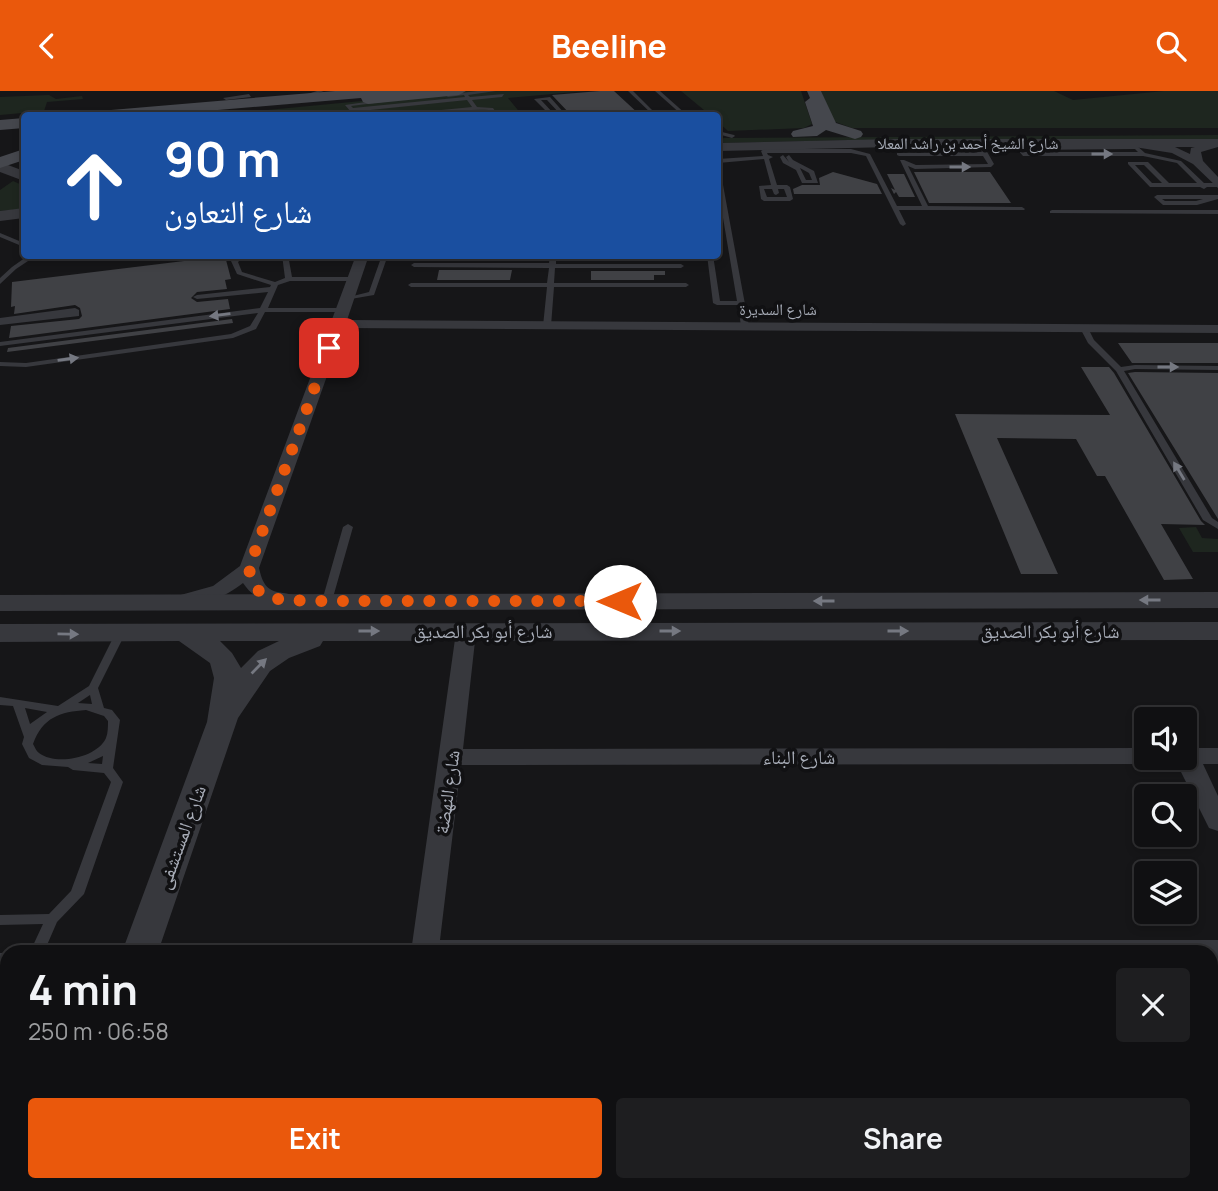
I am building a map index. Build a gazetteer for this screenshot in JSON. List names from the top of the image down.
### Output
{
  "streets": {
    "street": [
      "شارع الشيخ أحمد بن راشد المعلا",
      "شارع السديرة",
      "شارع أبو بكر الصديق",
      "شارع البناء",
      "شارع النهضة",
      "شارع المستشفى"
    ]
  },
  "crossings": [
    ["شارع أبو بكر الصديق", "شارع النهضة"],
    ["شارع أبو بكر الصديق", "شارع المستشفى"],
    ["شارع البناء", "شارع النهضة"]
  ],
  "page": {
    "header": "Beeline",
    "turn": ["90 m", "شارع التعاون"],
    "heading": ["4 min", "250 m · 06:58"],
    "buttons": ["Exit", "Share"]
  }
}
